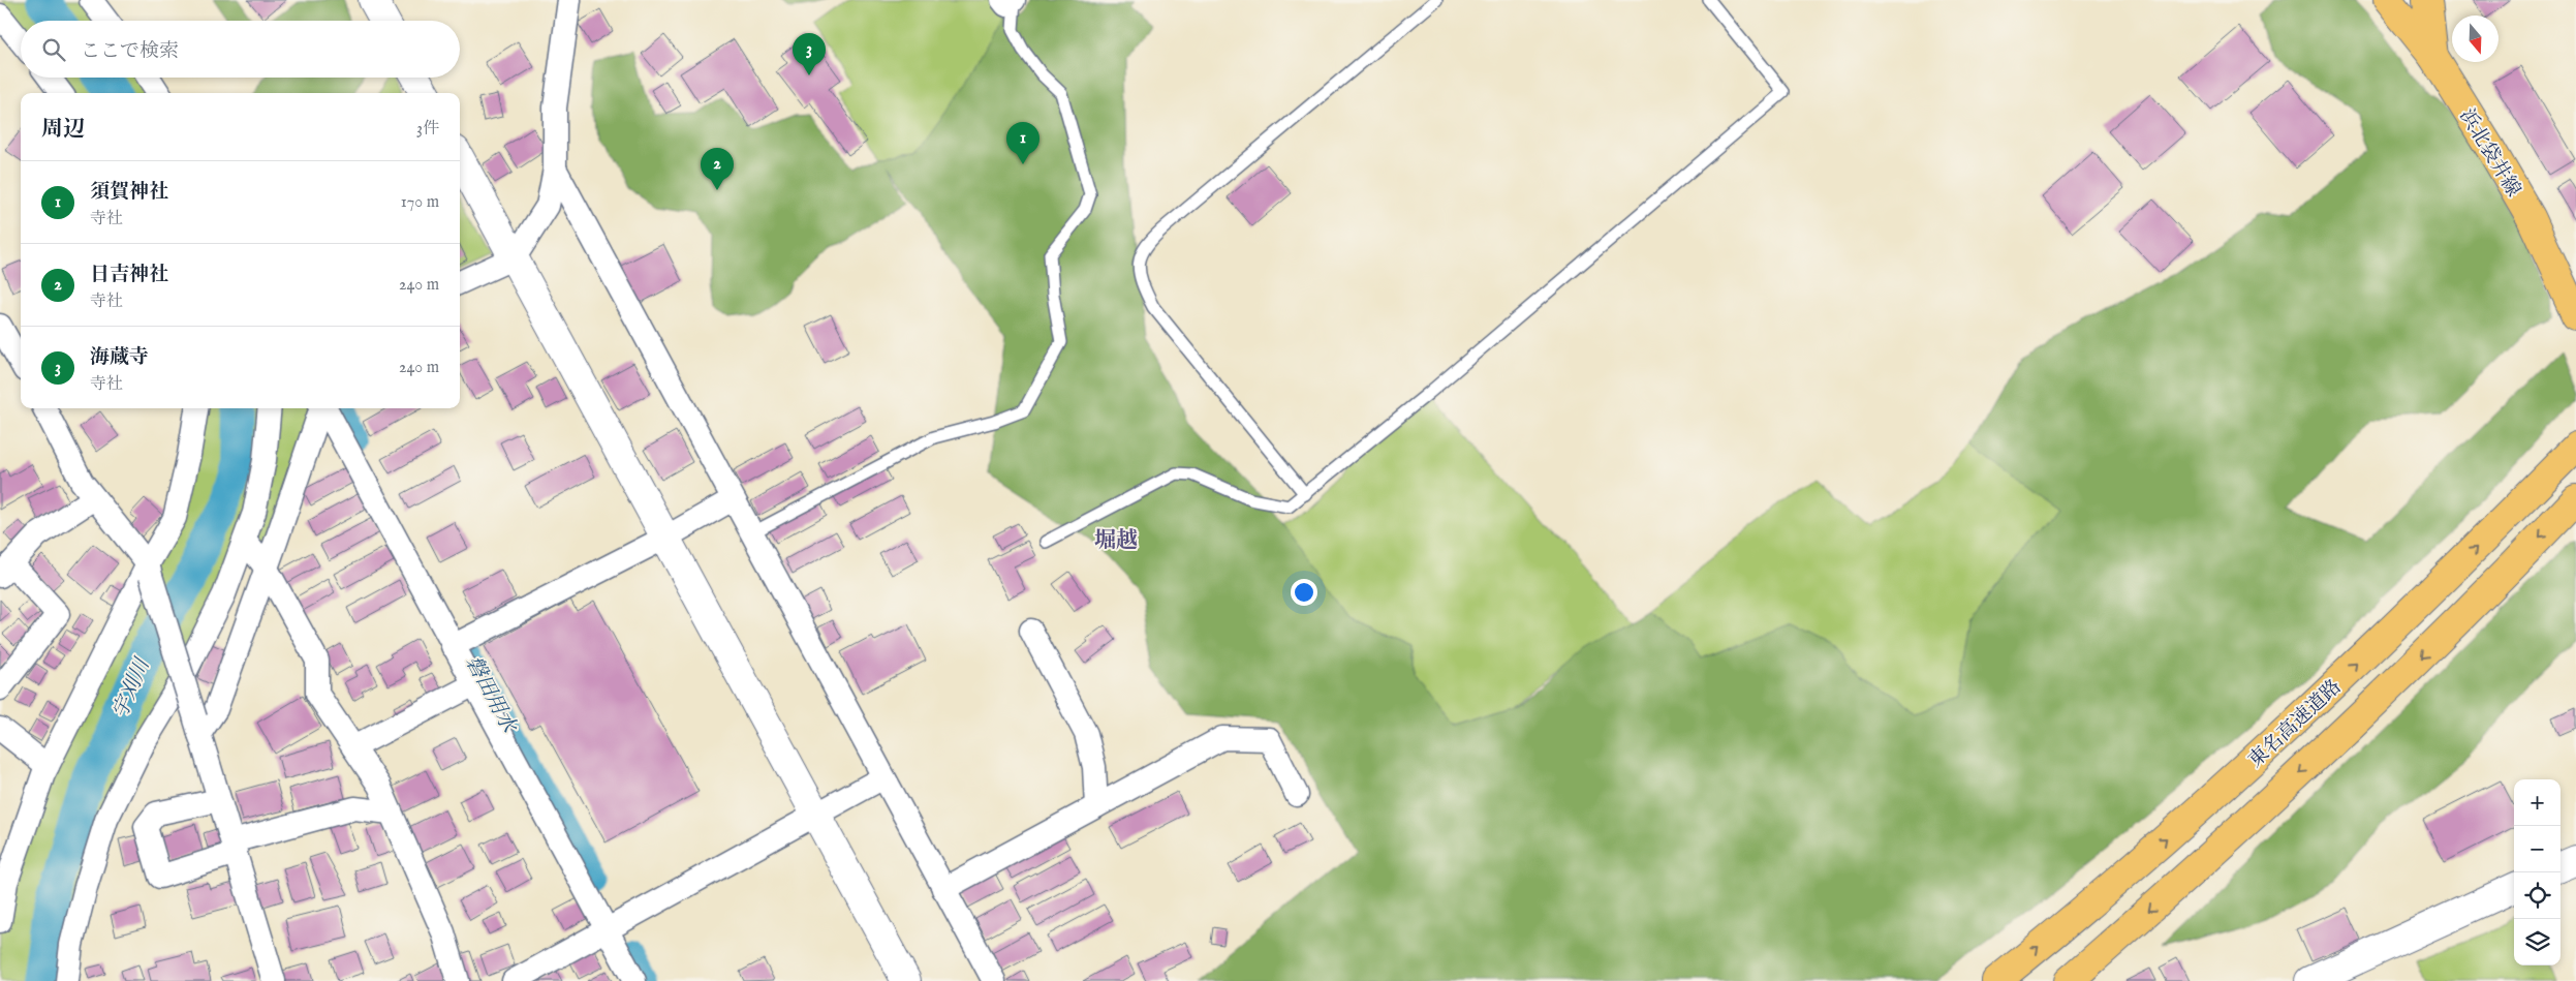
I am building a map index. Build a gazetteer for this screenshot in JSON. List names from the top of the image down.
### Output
{
  "streets": {
    "main road": ["浜北袋井線", "東名高速道路"]
  },
  "districts": ["堀越"],
  "water": ["宇刈川", "磐田用水"],
  "north": "bottom",
  "page": {
    "search": "ここで検索",
    "pins": ["3", "1", "2"],
    "heading": ["周辺", "3件"],
    "list": [
      {
        "mark": "1",
        "name": "須賀神社",
        "note": "寺社",
        "value": "170 m"
      },
      {
        "mark": "2",
        "name": "日吉神社",
        "note": "寺社",
        "value": "240 m"
      },
      {
        "mark": "3",
        "name": "海蔵寺",
        "note": "寺社",
        "value": "240 m"
      }
    ],
    "map_buttons": ["+", "−"]
  }
}
